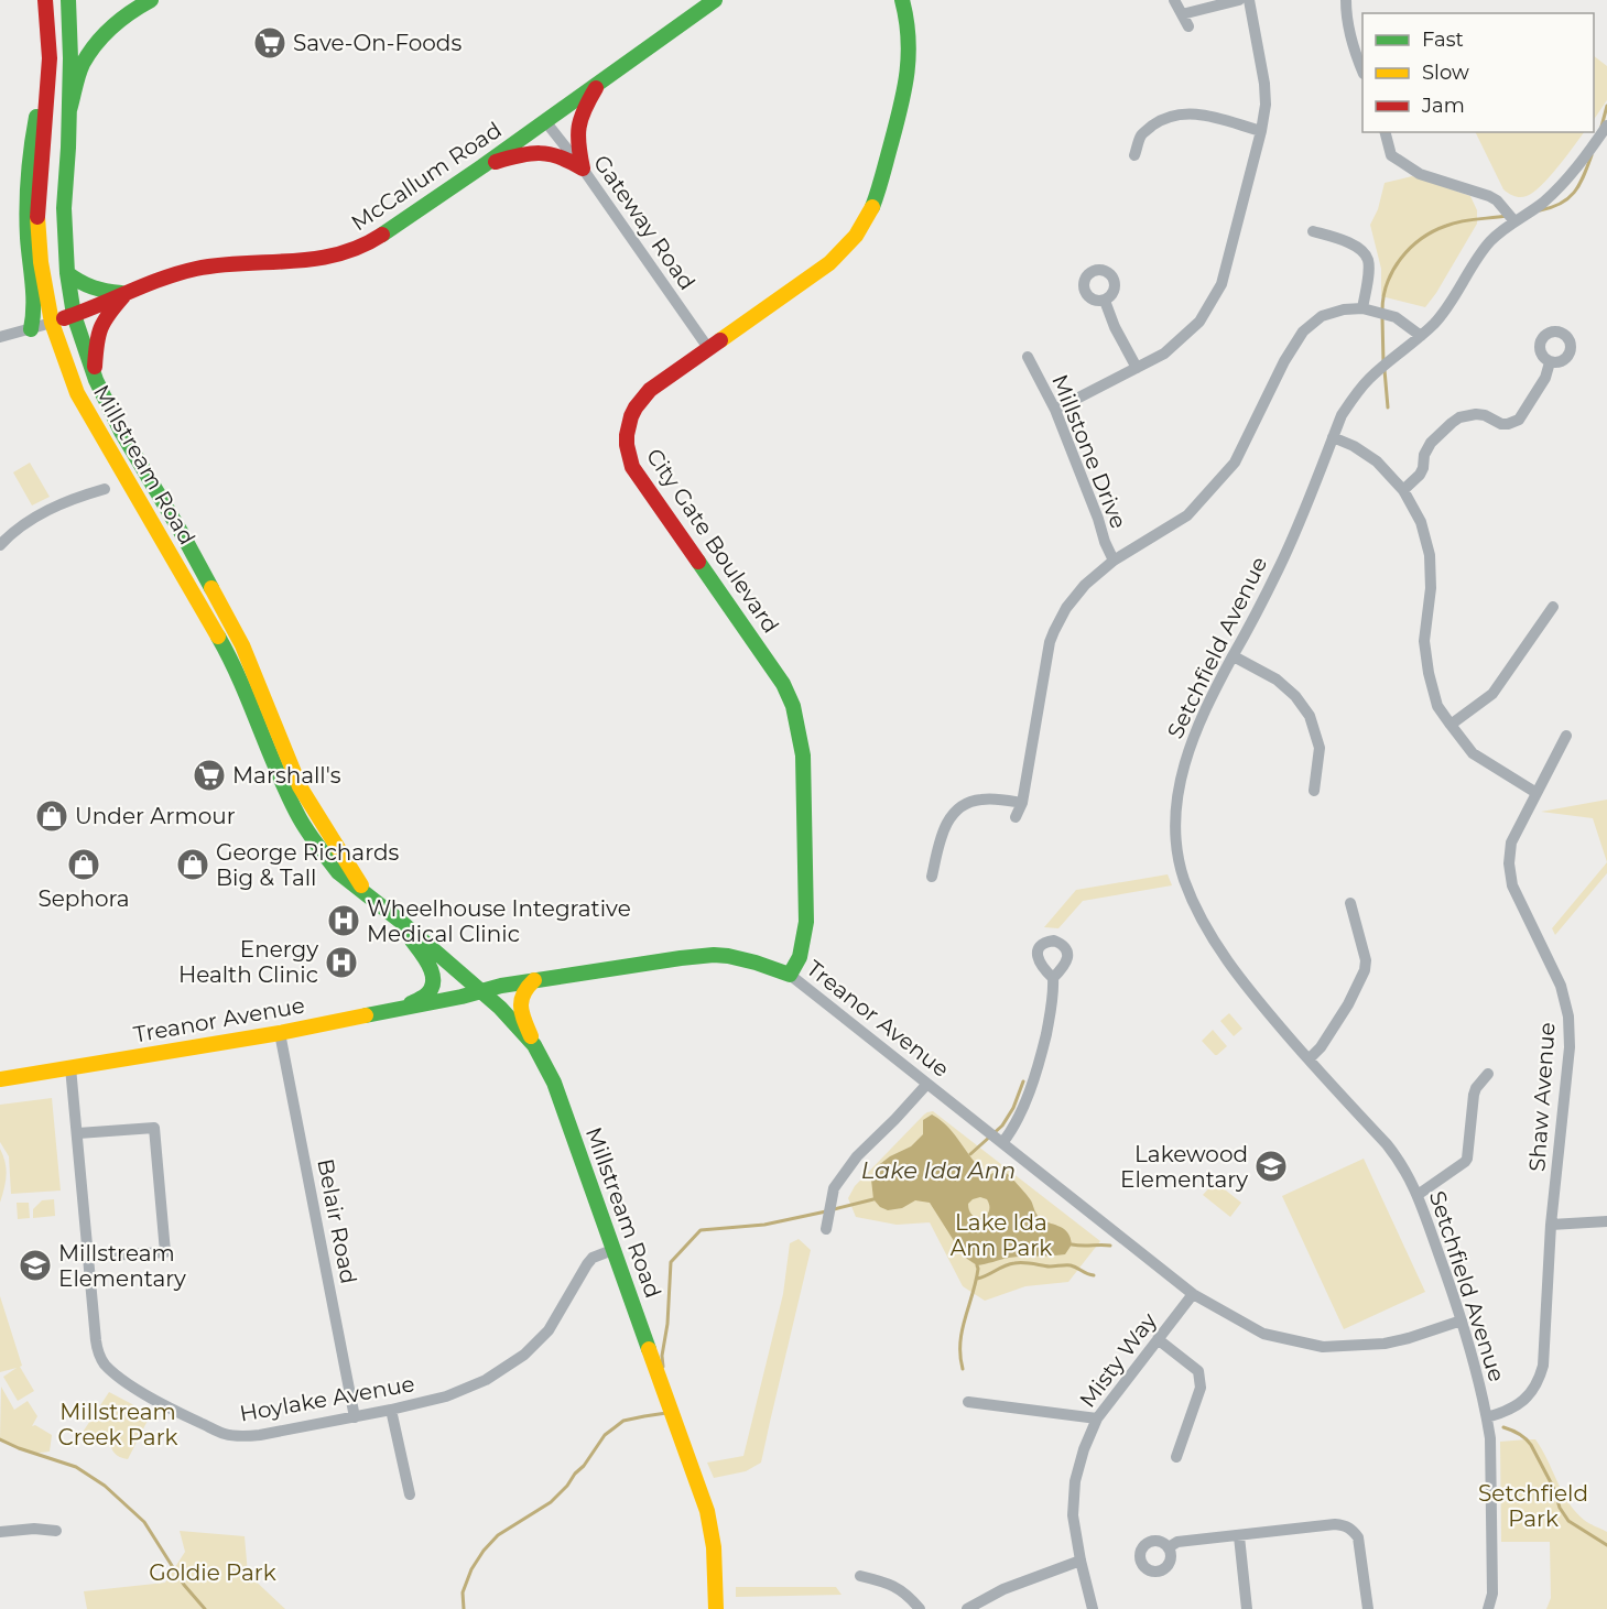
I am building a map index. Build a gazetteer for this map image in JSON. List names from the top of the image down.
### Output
{
  "streets": {
    "main road": [
      "McCallum Road",
      "Millstream Road",
      "City Gate Boulevard",
      "Treanor Avenue"
    ],
    "street": [
      "Gateway Road",
      "Millstone Drive",
      "Setchfield Avenue",
      "Shaw Avenue",
      "Belair Road",
      "Misty Way",
      "Hoylake Avenue"
    ]
  },
  "crossings": [
    ["McCallum Road", "Gateway Road"],
    ["McCallum Road", "Millstream Road"],
    ["Gateway Road", "City Gate Boulevard"],
    ["Millstream Road", "Treanor Avenue"],
    ["Millstream Road", "Hoylake Avenue"],
    ["City Gate Boulevard", "Treanor Avenue"],
    ["Setchfield Avenue", "Treanor Avenue"],
    ["Setchfield Avenue", "Shaw Avenue"],
    ["Treanor Avenue", "Belair Road"],
    ["Treanor Avenue", "Misty Way"],
    ["Treanor Avenue", "Hoylake Avenue"],
    ["Belair Road", "Hoylake Avenue"]
  ],
  "water": ["Lake Ida Ann"],
  "parks": [
    "Lake Ida Ann Park",
    "Millstream Creek Park",
    "Setchfield Park",
    "Goldie Park"
  ],
  "places": {
    "supermarket": ["Save-On-Foods", "Marshall's"],
    "shop": ["Under Armour", "Sephora", "George Richards Big & Tall"],
    "hospital": ["Wheelhouse Integrative Medical Clinic", "Energy Health Clinic"],
    "school or university": ["Lakewood Elementary", "Millstream Elementary"]
  },
  "legend": ["Fast", "Slow", "Jam"]
}
